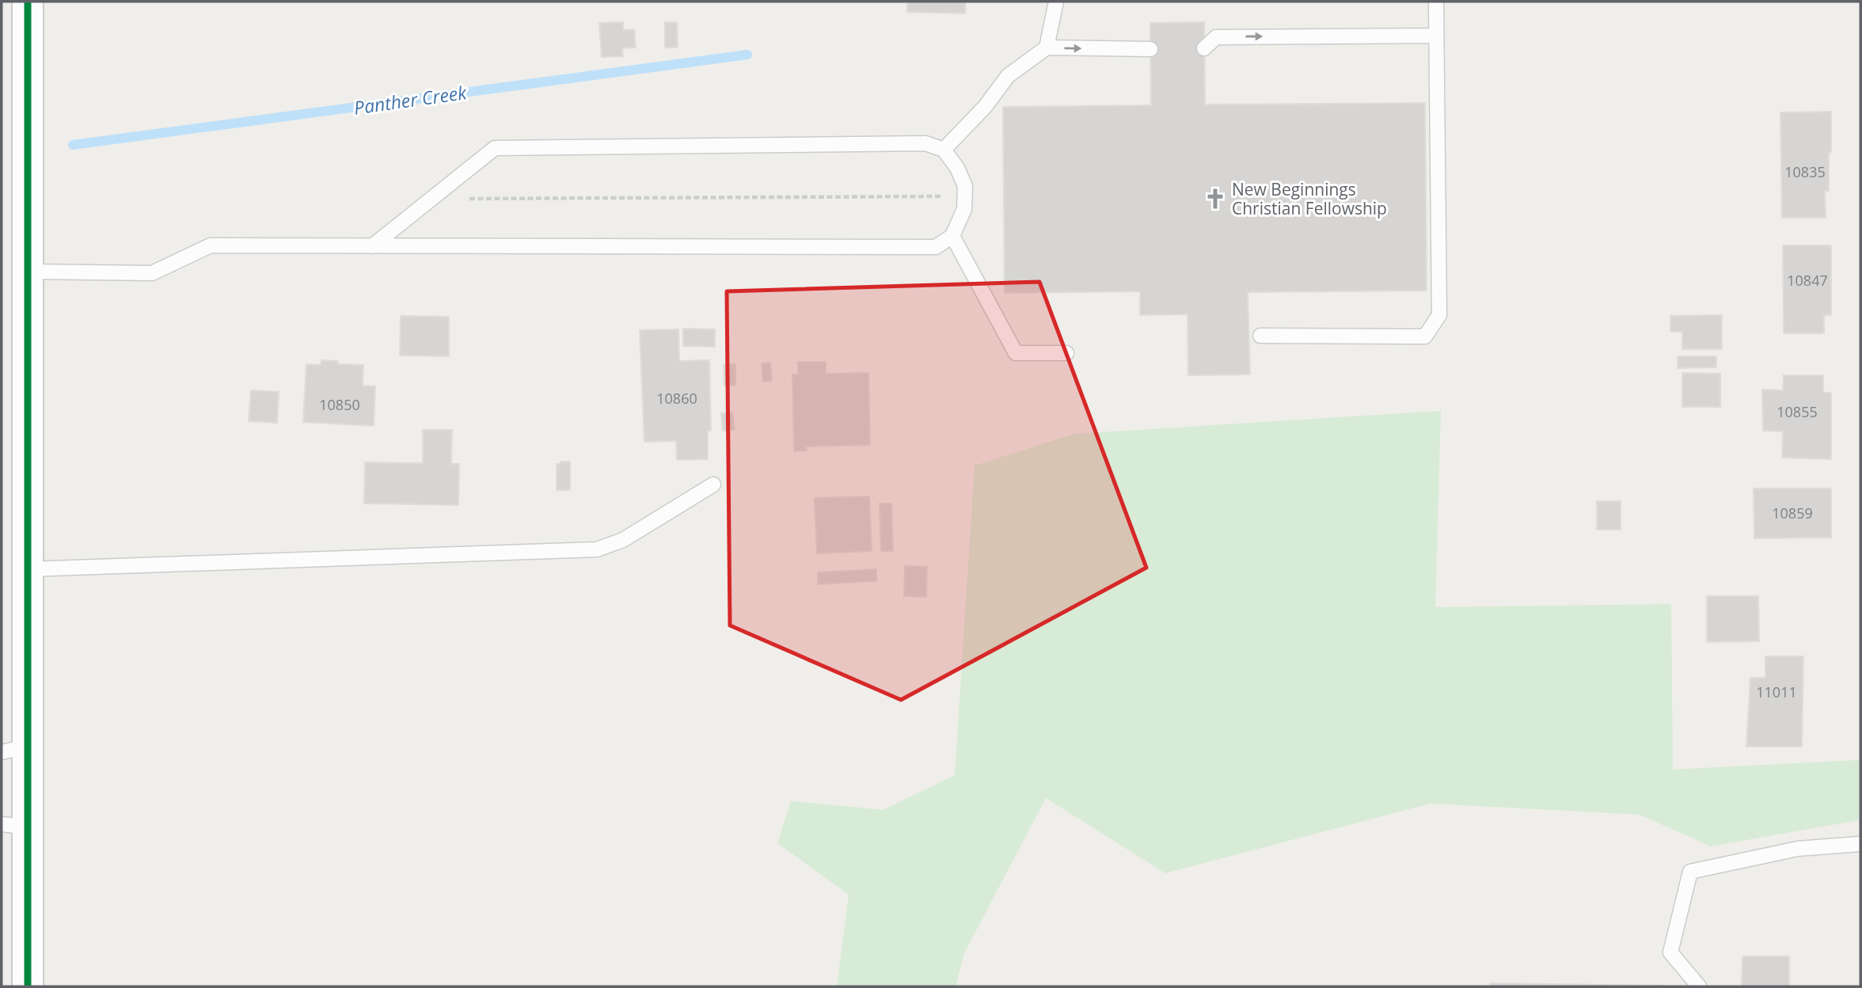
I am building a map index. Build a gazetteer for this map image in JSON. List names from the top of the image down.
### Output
{
  "water": ["Panther Creek"],
  "places": {
    "church": ["New Beginnings Christian Fellowship"]
  },
  "house_numbers": [
    "10835",
    "10847",
    "10860",
    "10850",
    "10855",
    "10859",
    "11011"
  ]
}
